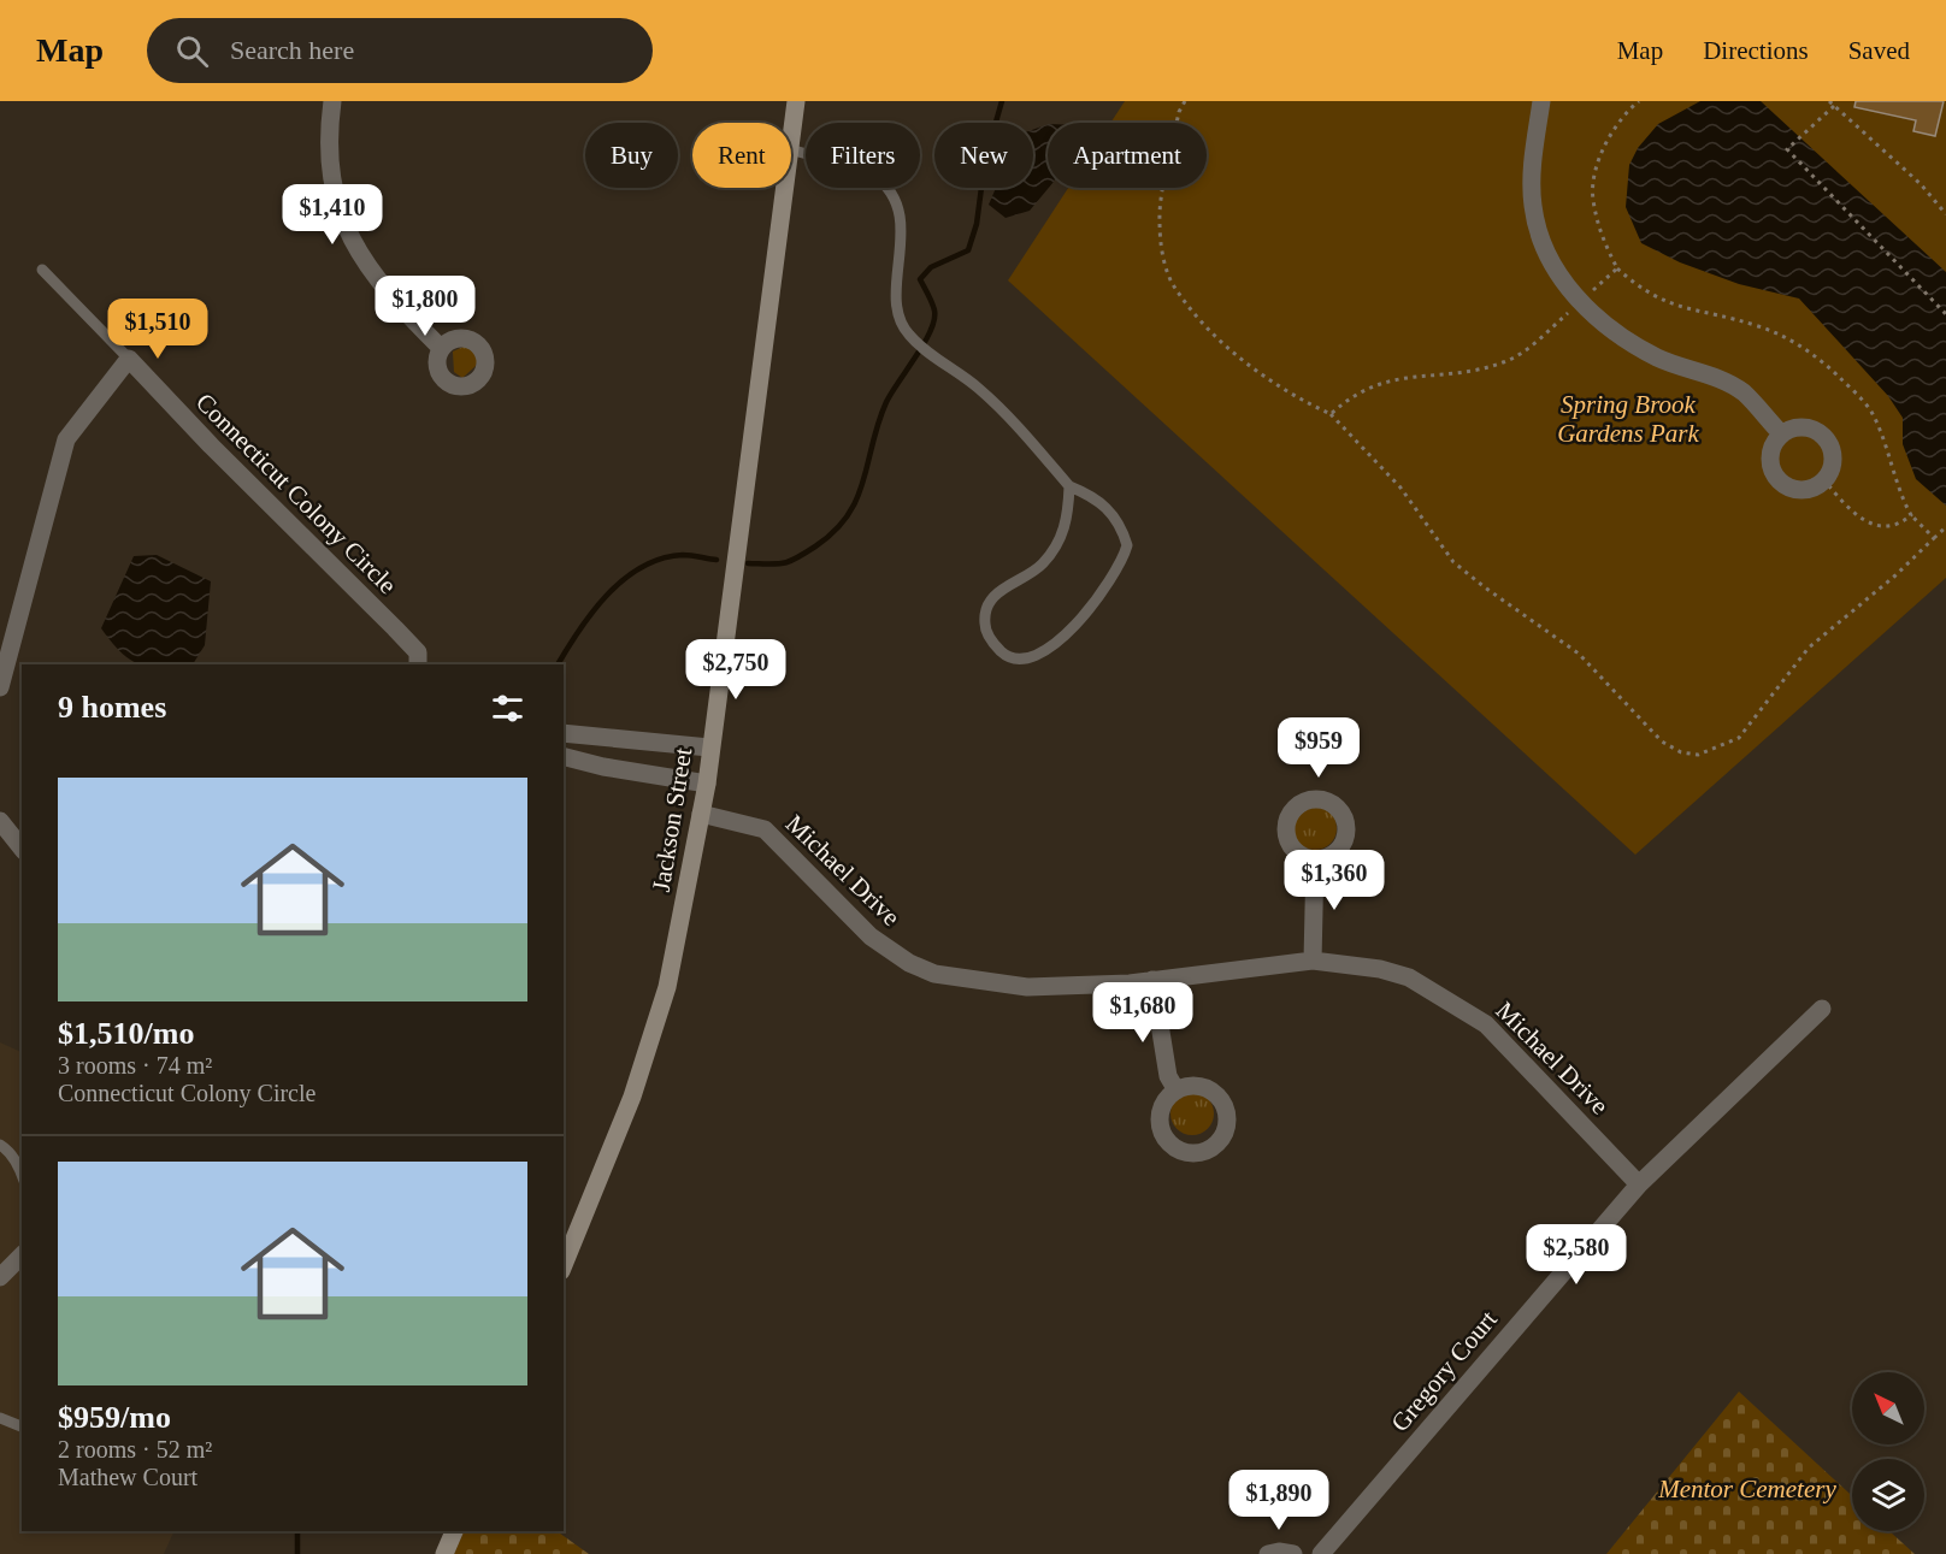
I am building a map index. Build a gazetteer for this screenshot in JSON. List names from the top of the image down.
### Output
{
  "streets": {
    "street": [
      "Connecticut Colony Circle",
      "Jackson Street",
      "Michael Drive",
      "Gregory Court"
    ]
  },
  "crossings": [
    ["Jackson Street", "Michael Drive"],
    ["Michael Drive", "Gregory Court"]
  ],
  "parks": ["Spring Brook Gardens Park", "Mentor Cemetery"],
  "north": "top left",
  "page": {
    "header": "Map",
    "search": "Search here",
    "nav": ["Map", "Directions", "Saved"],
    "chip": [
      "Buy",
      "Rent",
      "Filters",
      "New",
      "Apartment"
    ],
    "price": [
      "$1,410",
      "$1,800",
      "$1,510",
      "$2,750",
      "$959",
      "$1,360",
      "$1,680",
      "$2,580",
      "$1,890"
    ],
    "heading": "9 homes",
    "list": [
      {
        "name": "$1,510/mo",
        "note": "3 rooms · 74 m² · Connecticut Colony Circle"
      },
      {
        "name": "$959/mo",
        "note": "2 rooms · 52 m² · Mathew Court"
      }
    ]
  }
}
